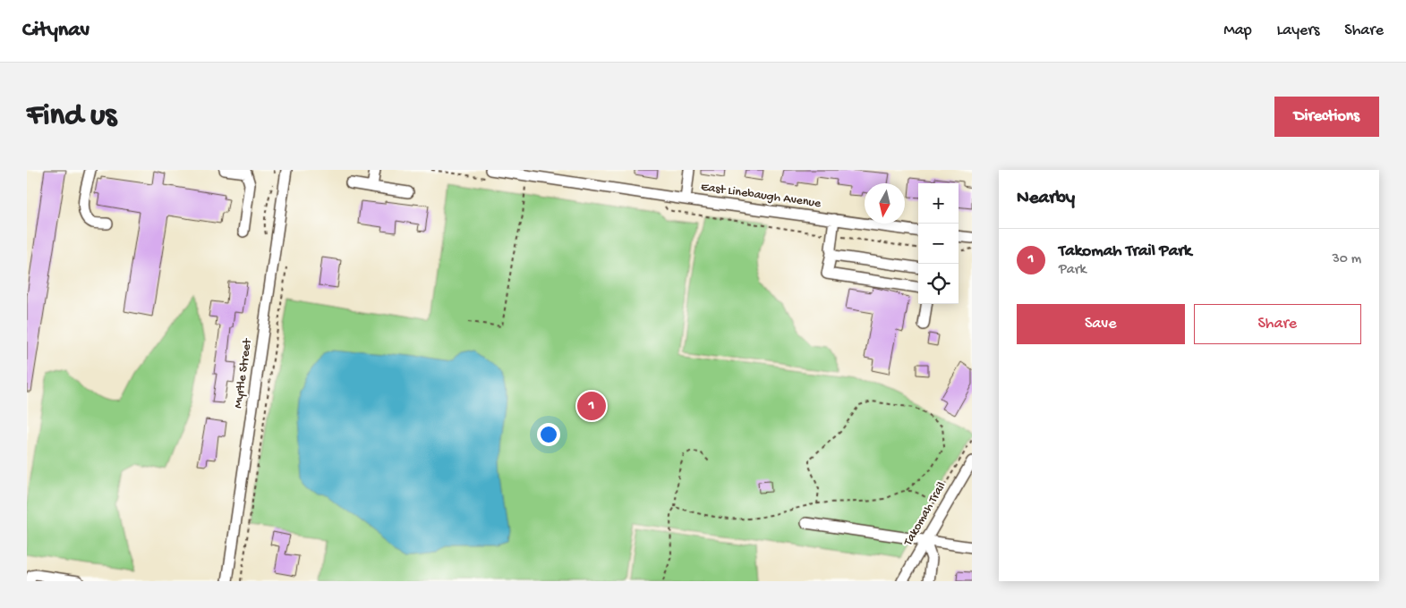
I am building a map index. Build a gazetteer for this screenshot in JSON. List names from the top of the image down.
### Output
{
  "streets": {
    "street": ["East Linebaugh Avenue", "Myrtle Street", "Takomah Trail"]
  },
  "north": "bottom",
  "page": {
    "header": "Citynav",
    "nav": ["Map", "Layers", "Share"],
    "buttons": [
      "Directions",
      ["Save", "Share"]
    ],
    "title": "Find us",
    "heading": "Nearby",
    "map_buttons": ["+", "−"],
    "list": [
      {
        "mark": "1",
        "name": "Takomah Trail Park",
        "note": "Park",
        "value": "30 m"
      }
    ],
    "pins": "1"
  }
}
